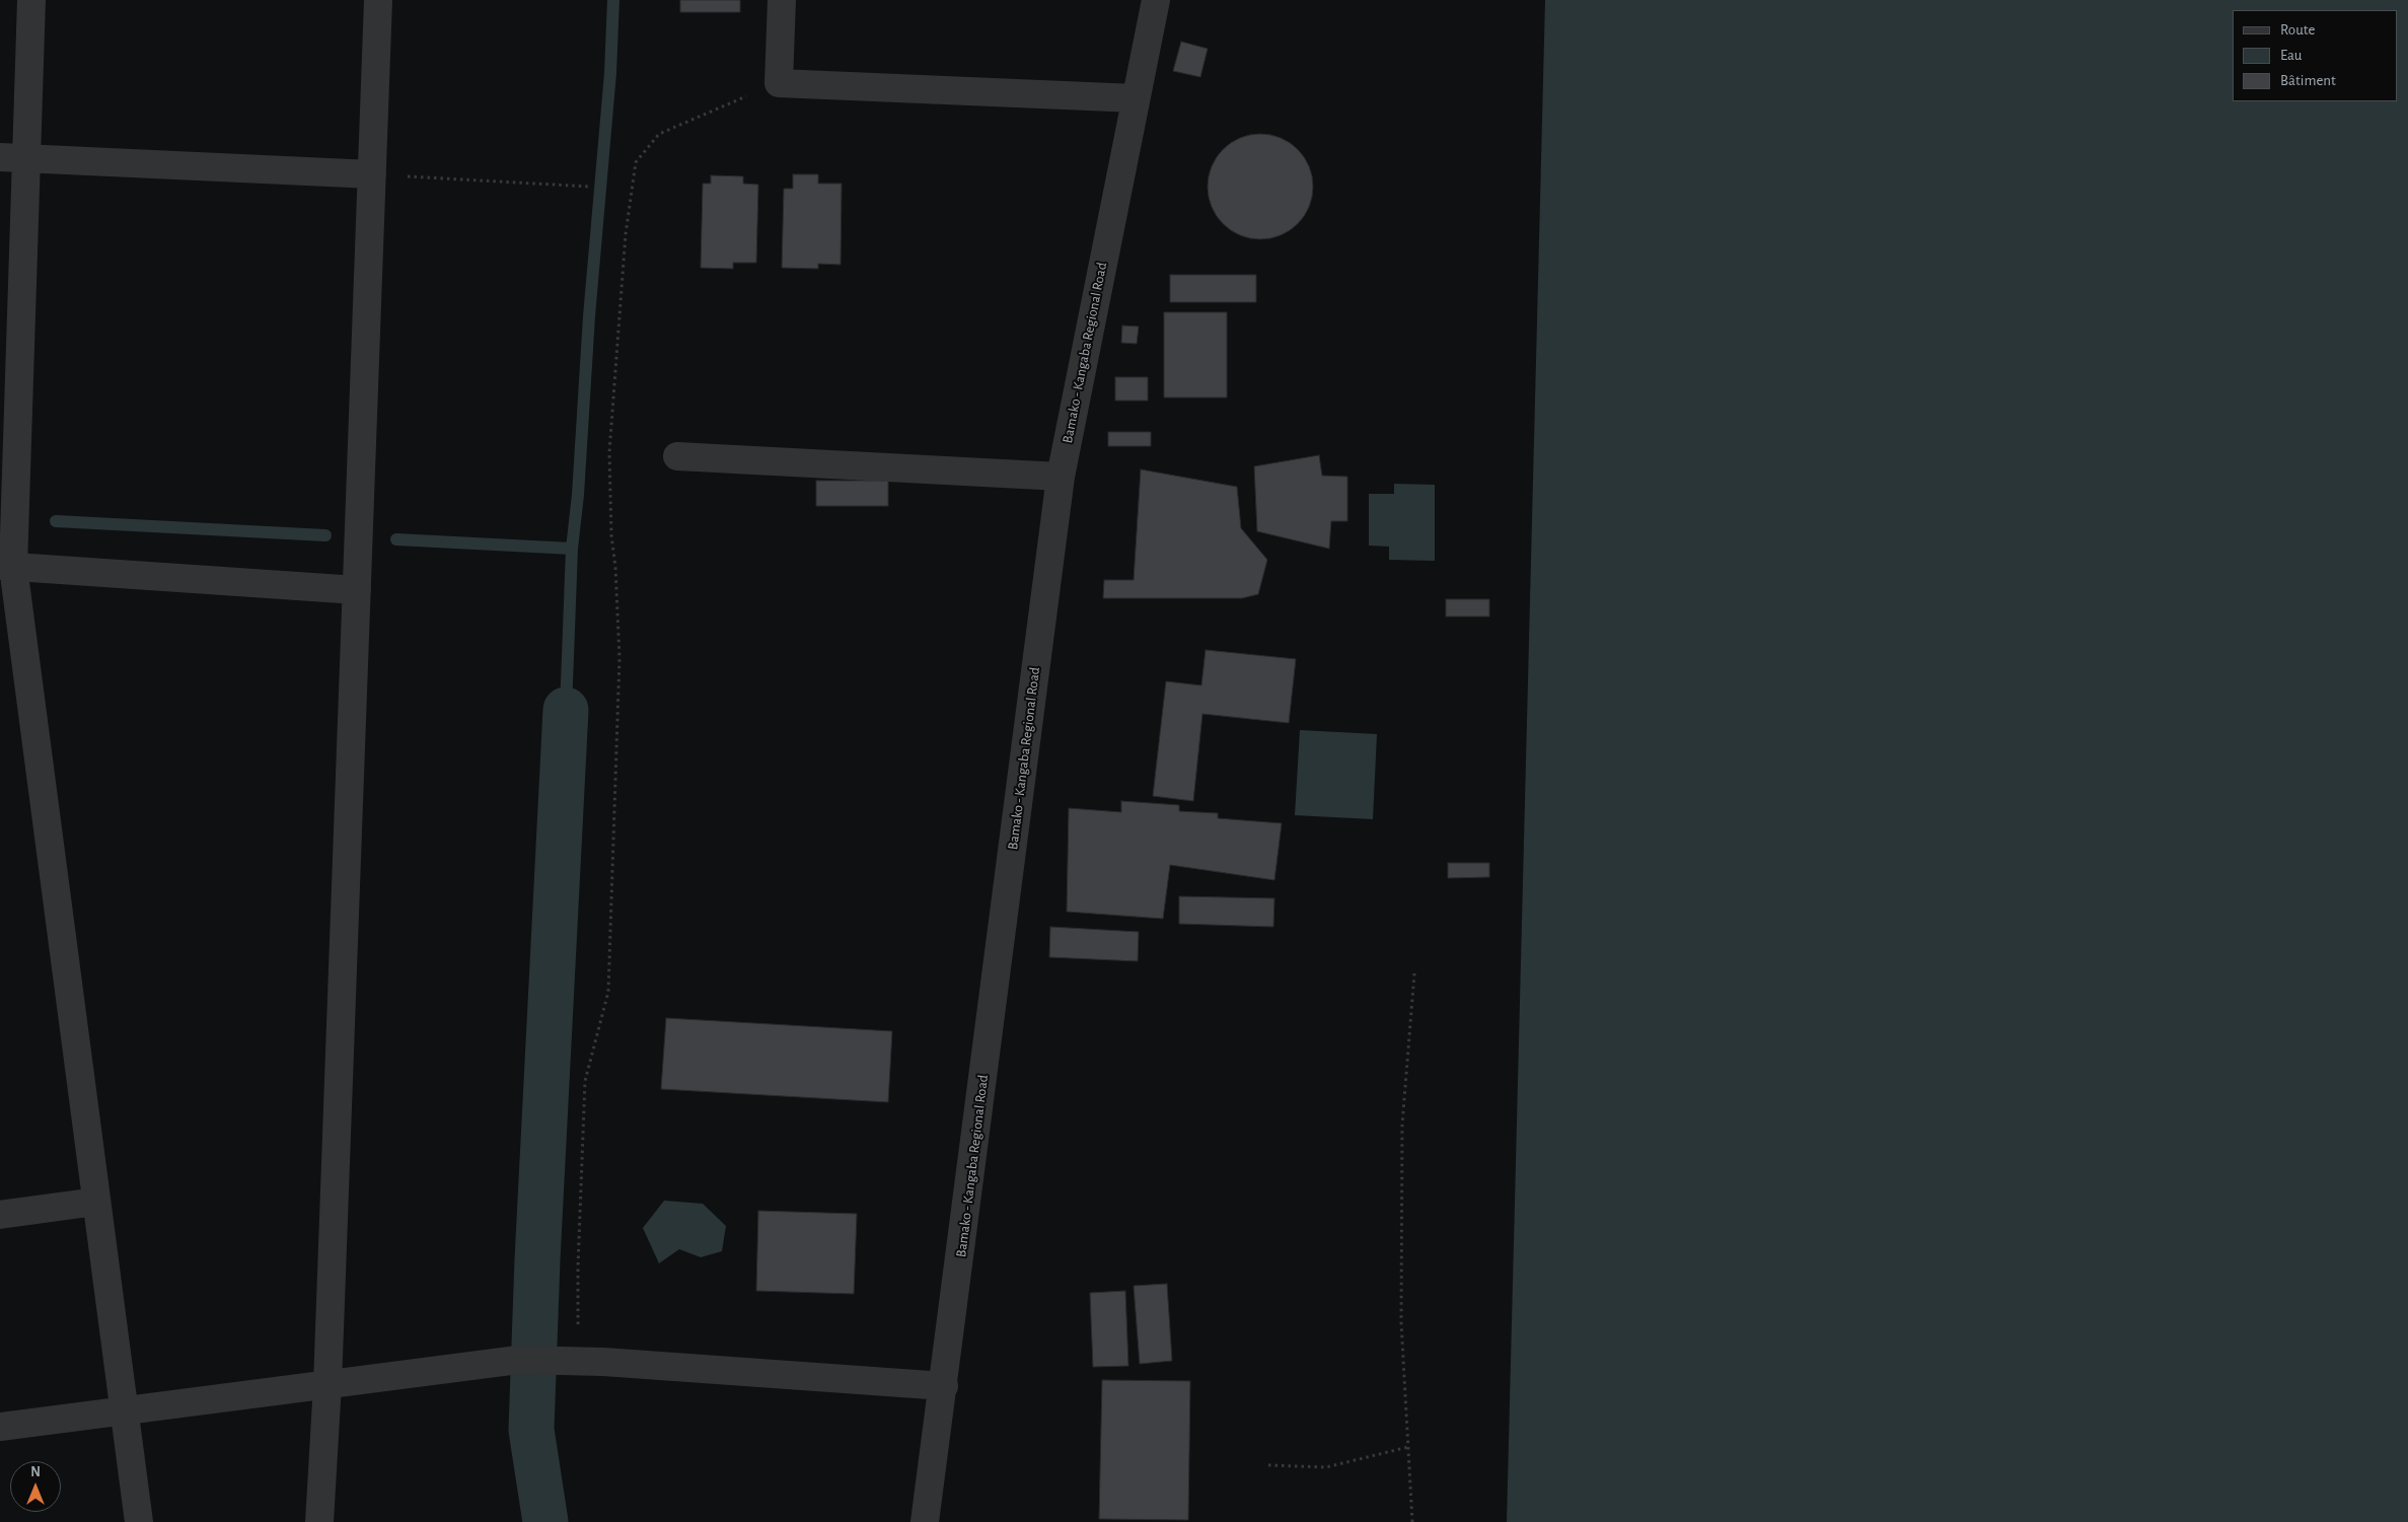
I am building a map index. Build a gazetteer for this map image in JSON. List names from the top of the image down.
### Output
{
  "streets": {
    "street": ["Bamako - Kangaba Regional Road"]
  },
  "legend": ["Route", "Eau", "Bâtiment"],
  "north": "top"
}
